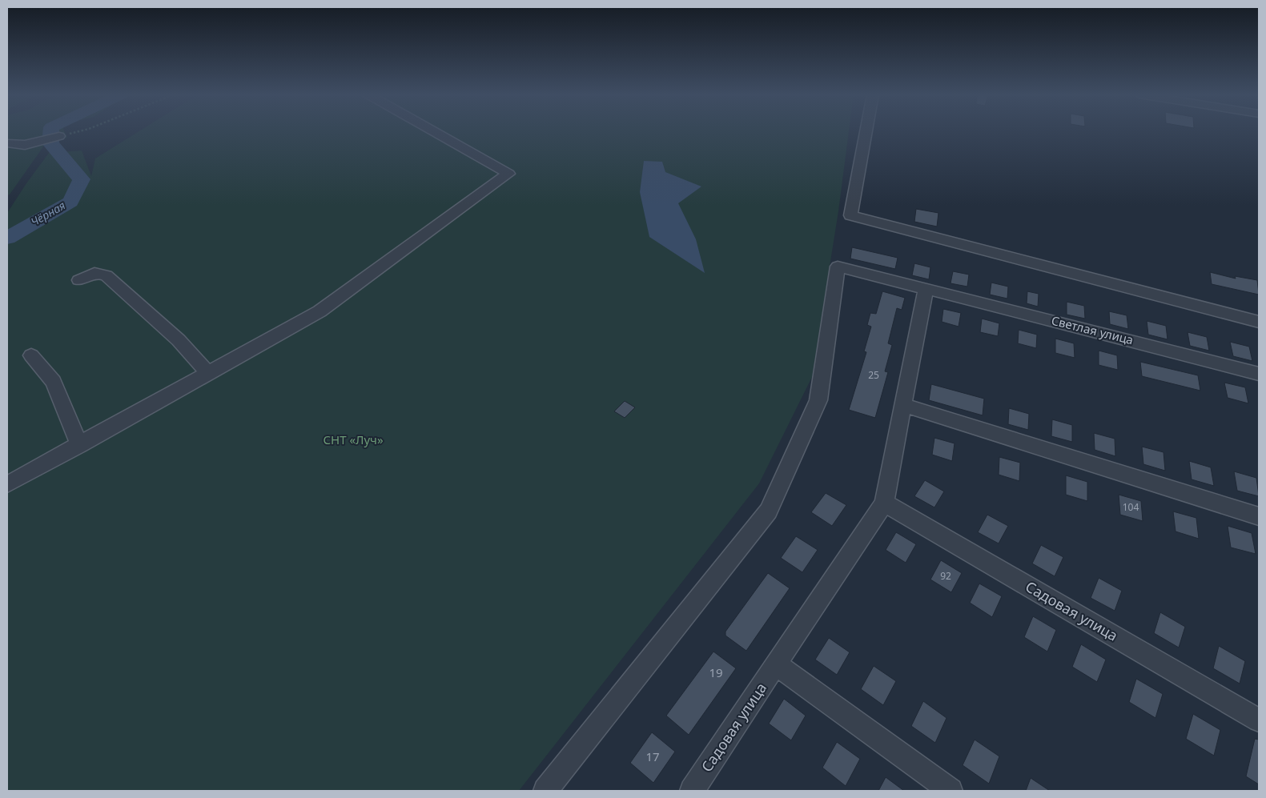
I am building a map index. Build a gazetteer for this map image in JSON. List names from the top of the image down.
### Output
{
  "streets": {
    "street": ["Светлая улица", "Садовая улица"]
  },
  "crossings": [
    ["Светлая улица", "Садовая улица"]
  ],
  "water": ["Чёрная"],
  "parks": ["СНТ «Луч»"],
  "house_numbers": [
    "25",
    "104",
    "92",
    "19",
    "17"
  ]
}
